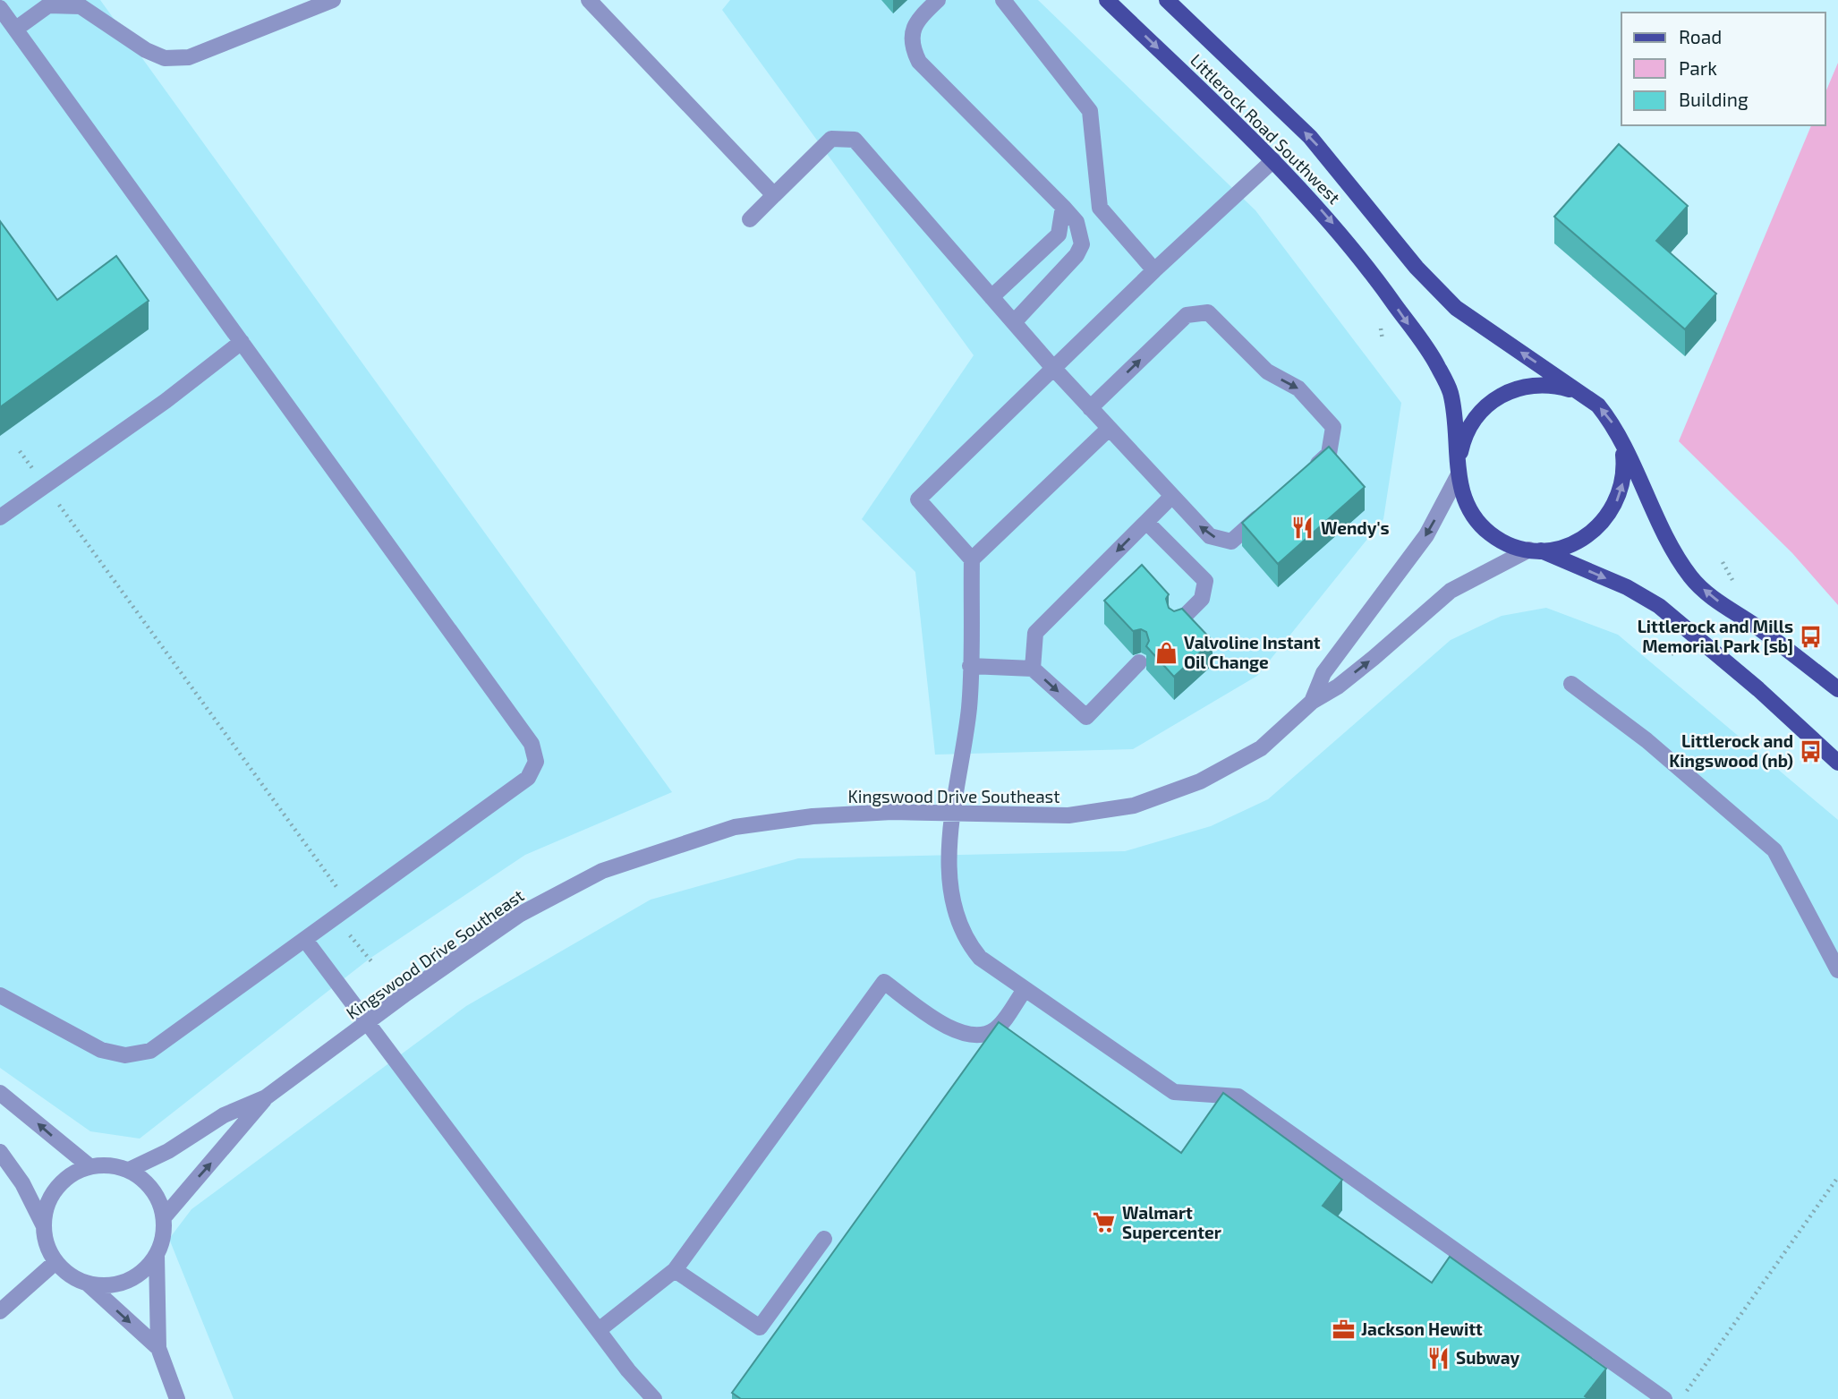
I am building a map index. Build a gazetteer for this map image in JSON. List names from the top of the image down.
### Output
{
  "streets": {
    "main road": ["Littlerock Road Southwest"],
    "street": ["Kingswood Drive Southeast"]
  },
  "crossings": [
    ["Littlerock Road Southwest", "Kingswood Drive Southeast"]
  ],
  "places": {
    "restaurant": ["Wendy's", "Subway"],
    "bus stop": ["Littlerock and Mills Memorial Park [sb]", "Littlerock and Kingswood (nb)"],
    "shop": ["Valvoline Instant Oil Change"],
    "supermarket": ["Walmart Supercenter"],
    "office": ["Jackson Hewitt"]
  },
  "legend": ["Road", "Park", "Building"]
}
